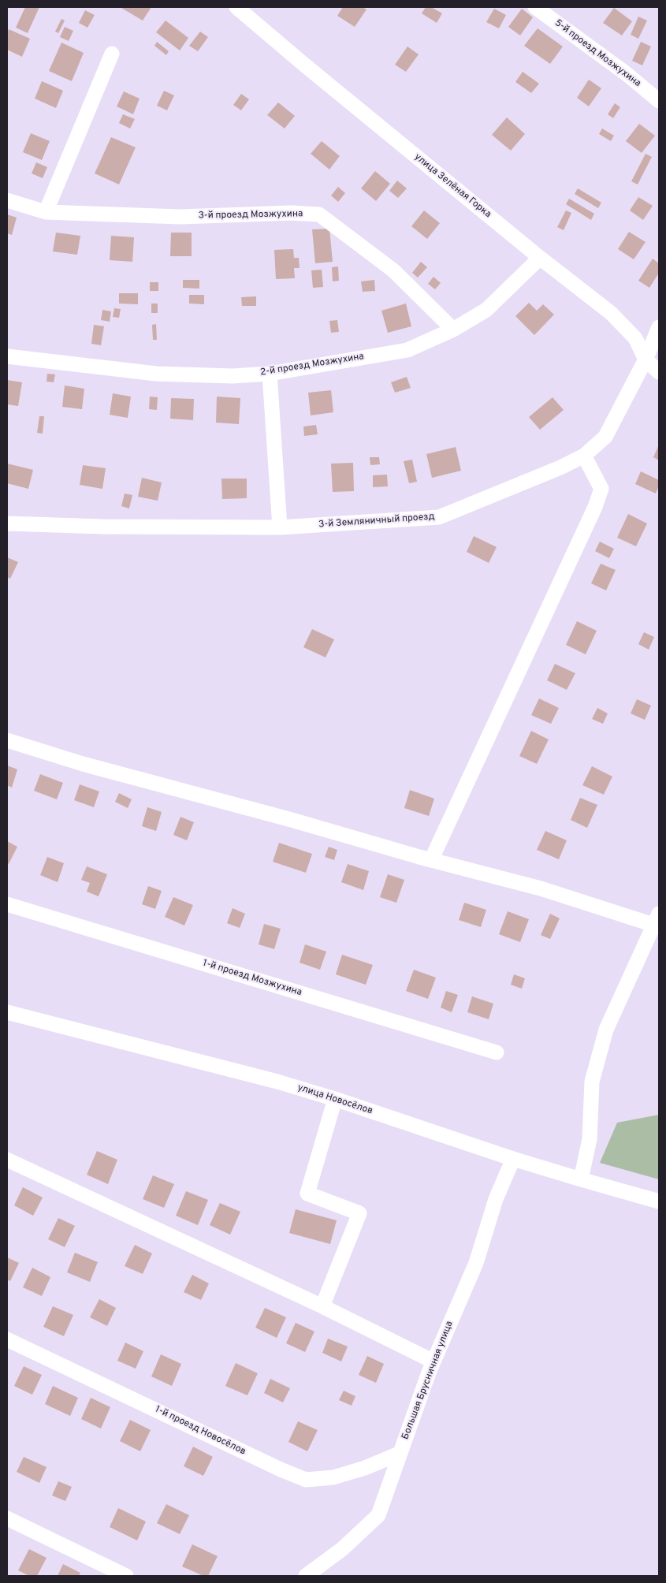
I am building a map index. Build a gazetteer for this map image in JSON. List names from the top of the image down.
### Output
{
  "streets": {
    "street": [
      "5-й проезд Мозжухина",
      "улица Зелёная Горка",
      "3-й проезд Мозжухина",
      "2-й проезд Мозжухина",
      "3-й Земляничный проезд",
      "1-й проезд Мозжухина",
      "улица Новосёлов",
      "Большая Брусничная улица",
      "1-й проезд Новосёлов"
    ]
  },
  "crossings": [
    ["улица Зелёная Горка", "2-й проезд Мозжухина"],
    ["улица Зелёная Горка", "3-й Земляничный проезд"],
    ["3-й проезд Мозжухина", "2-й проезд Мозжухина"],
    ["улица Новосёлов", "Большая Брусничная улица"],
    ["Большая Брусничная улица", "1-й проезд Новосёлов"]
  ]
}
